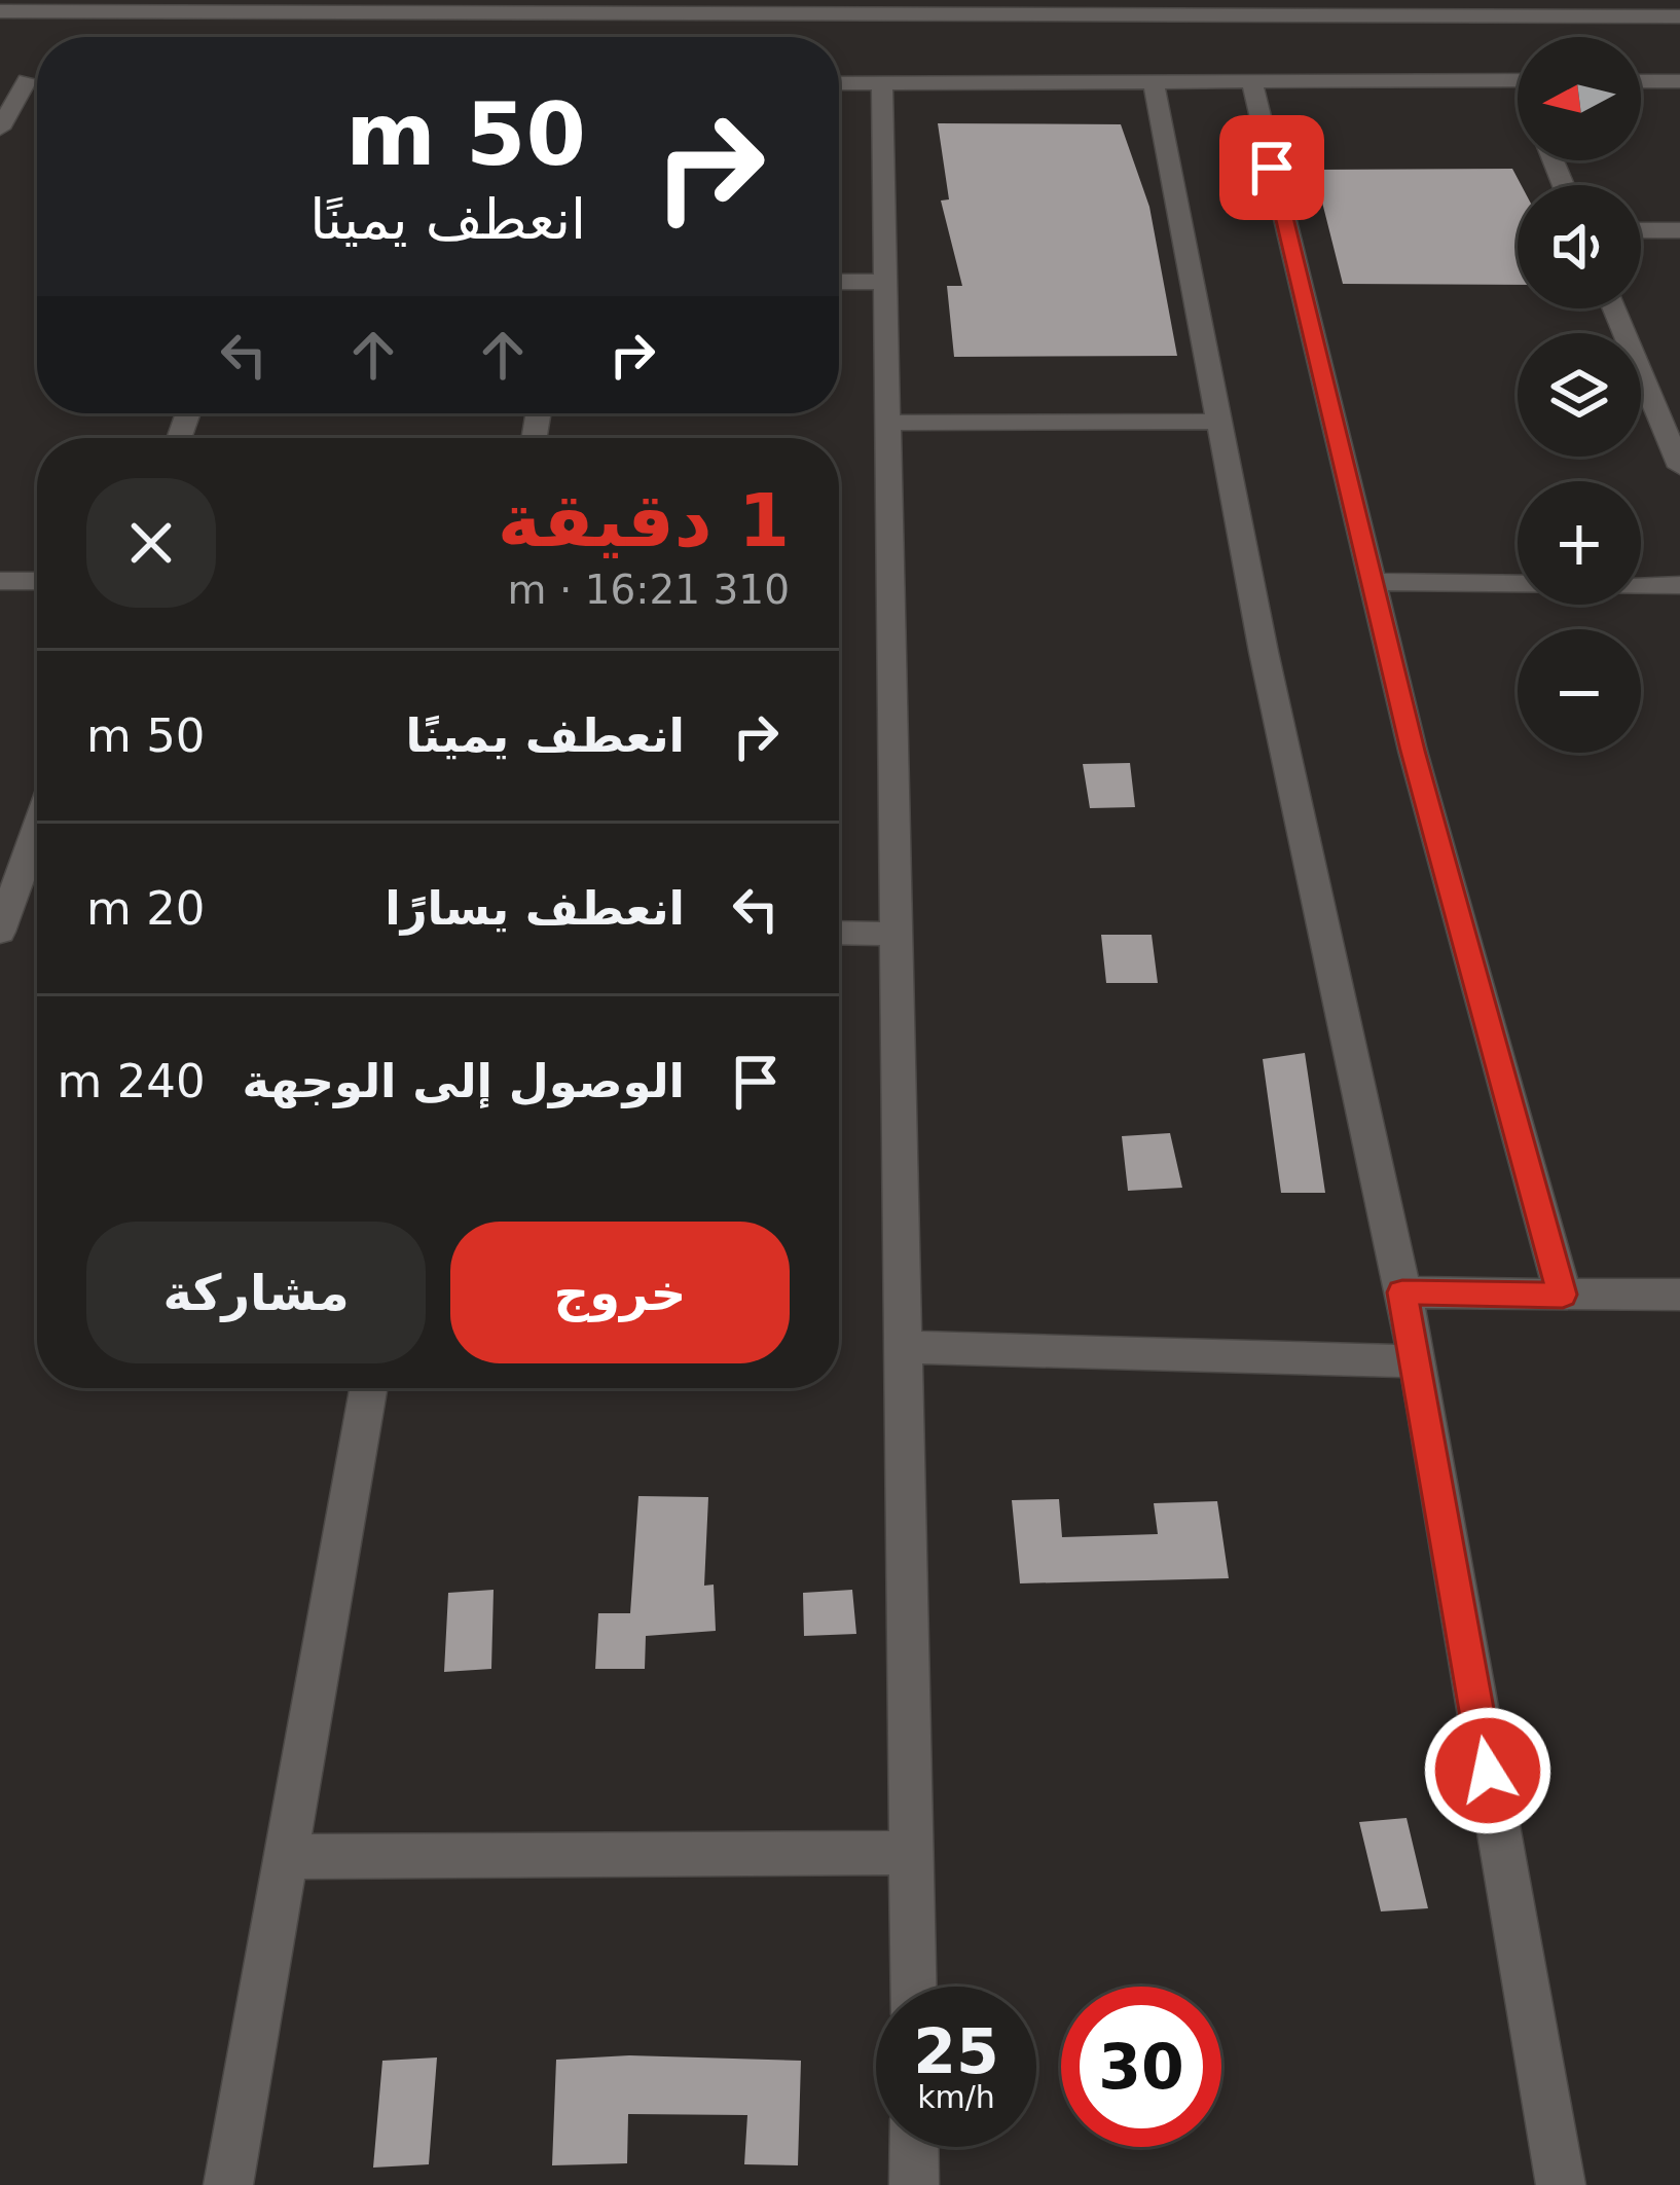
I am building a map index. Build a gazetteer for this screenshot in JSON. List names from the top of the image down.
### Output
{
  "north": "left",
  "page": {
    "map_buttons": ["+", "−"],
    "turn": ["50 m", "انعطف يمينًا"],
    "heading": ["1 دقيقة", "310 m · 16:21"],
    "list": [
      {
        "name": "انعطف يمينًا",
        "value": "50 m"
      },
      {
        "name": "انعطف يسارًا",
        "value": "20 m"
      },
      {
        "name": "الوصول إلى الوجهة",
        "value": "240 m"
      }
    ],
    "buttons": ["خروج", "مشاركة"],
    "speed": "25 km/h",
    "limit": "30"
  }
}
